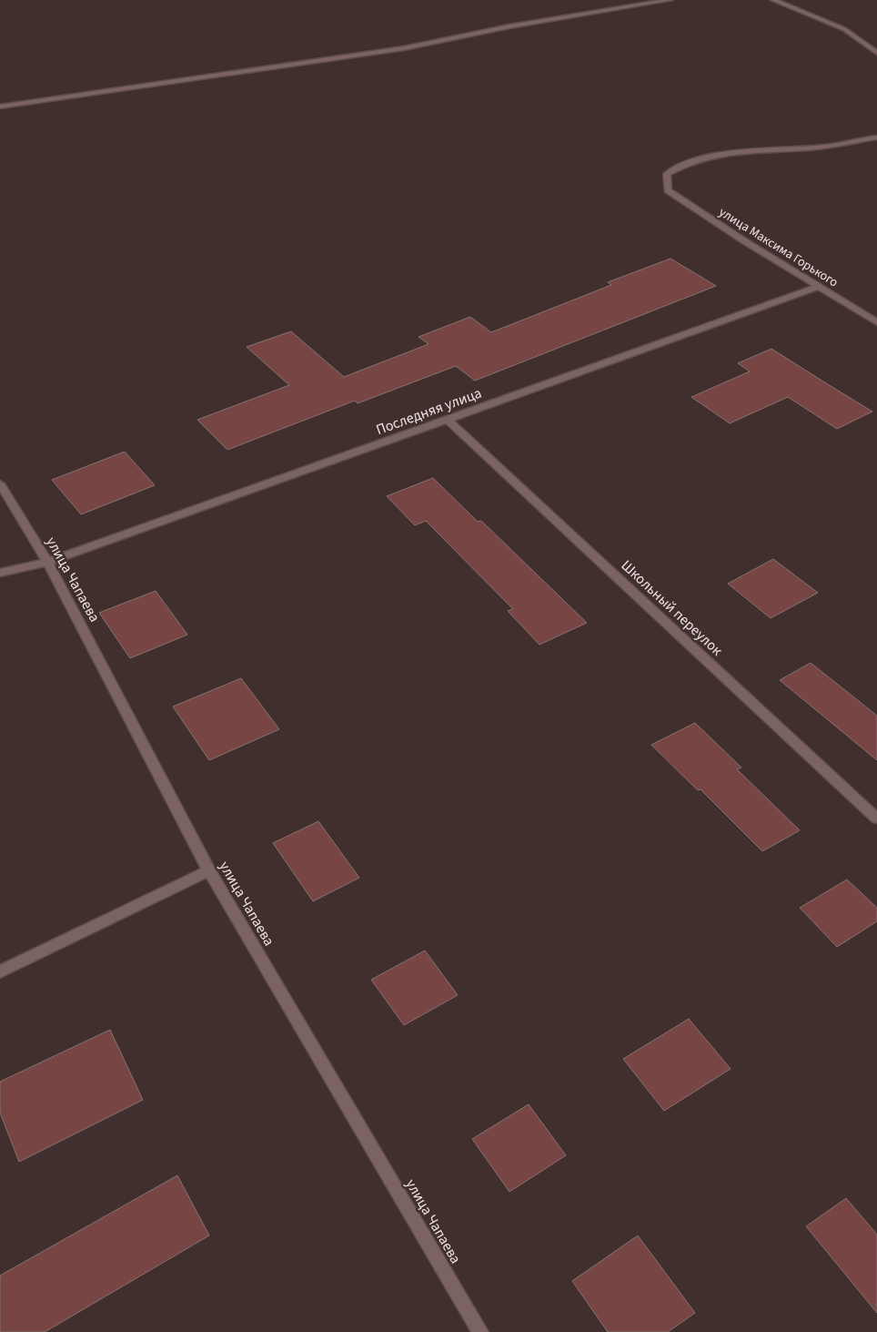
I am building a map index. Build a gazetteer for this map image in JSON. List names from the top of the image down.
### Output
{
  "streets": {
    "street": [
      "улица Максима Горького",
      "Последняя улица",
      "улица Чапаева",
      "Школьный переулок"
    ]
  },
  "crossings": [
    ["улица Максима Горького", "Последняя улица"],
    ["Последняя улица", "улица Чапаева"],
    ["Последняя улица", "Школьный переулок"]
  ]
}
